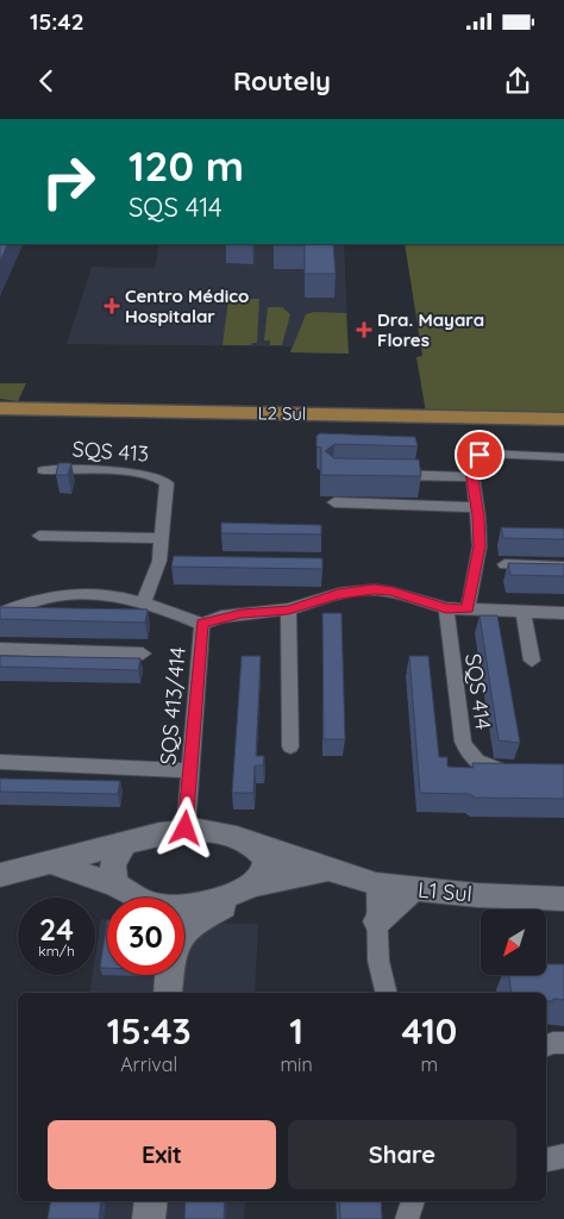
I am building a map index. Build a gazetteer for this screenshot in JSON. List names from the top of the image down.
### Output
{
  "streets": {
    "main road": ["L2 Sul"],
    "street": [
      "SQS 413",
      "SQS 414",
      "SQS 413/414",
      "L1 Sul"
    ]
  },
  "crossings": [
    ["SQS 413/414", "L1 Sul"]
  ],
  "places": {
    "health": ["Centro Médico Hospitalar", "Dra. Mayara Flores"]
  },
  "north": "bottom left",
  "page": {
    "status": "15:42",
    "header": "Routely",
    "turn": ["120 m", "SQS 414"],
    "speed": "24 km/h",
    "limit": "30",
    "eta": [
      "15:43",
      "Arrival",
      "1",
      "min",
      "410",
      "m"
    ],
    "buttons": ["Exit", "Share"]
  }
}
